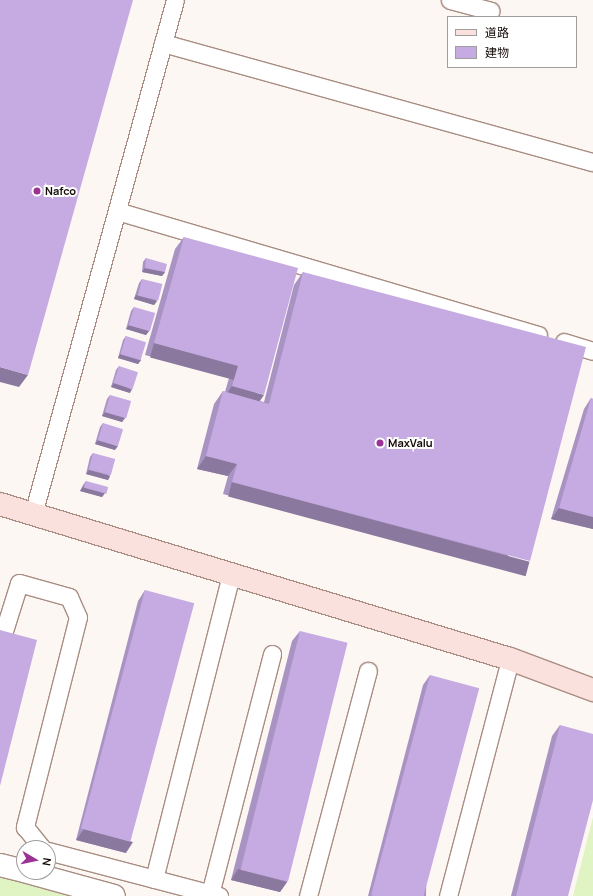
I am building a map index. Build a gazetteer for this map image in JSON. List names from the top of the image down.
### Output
{
  "places": ["Nafco", "MaxValu"],
  "legend": ["道路", "建物"],
  "north": "right"
}
